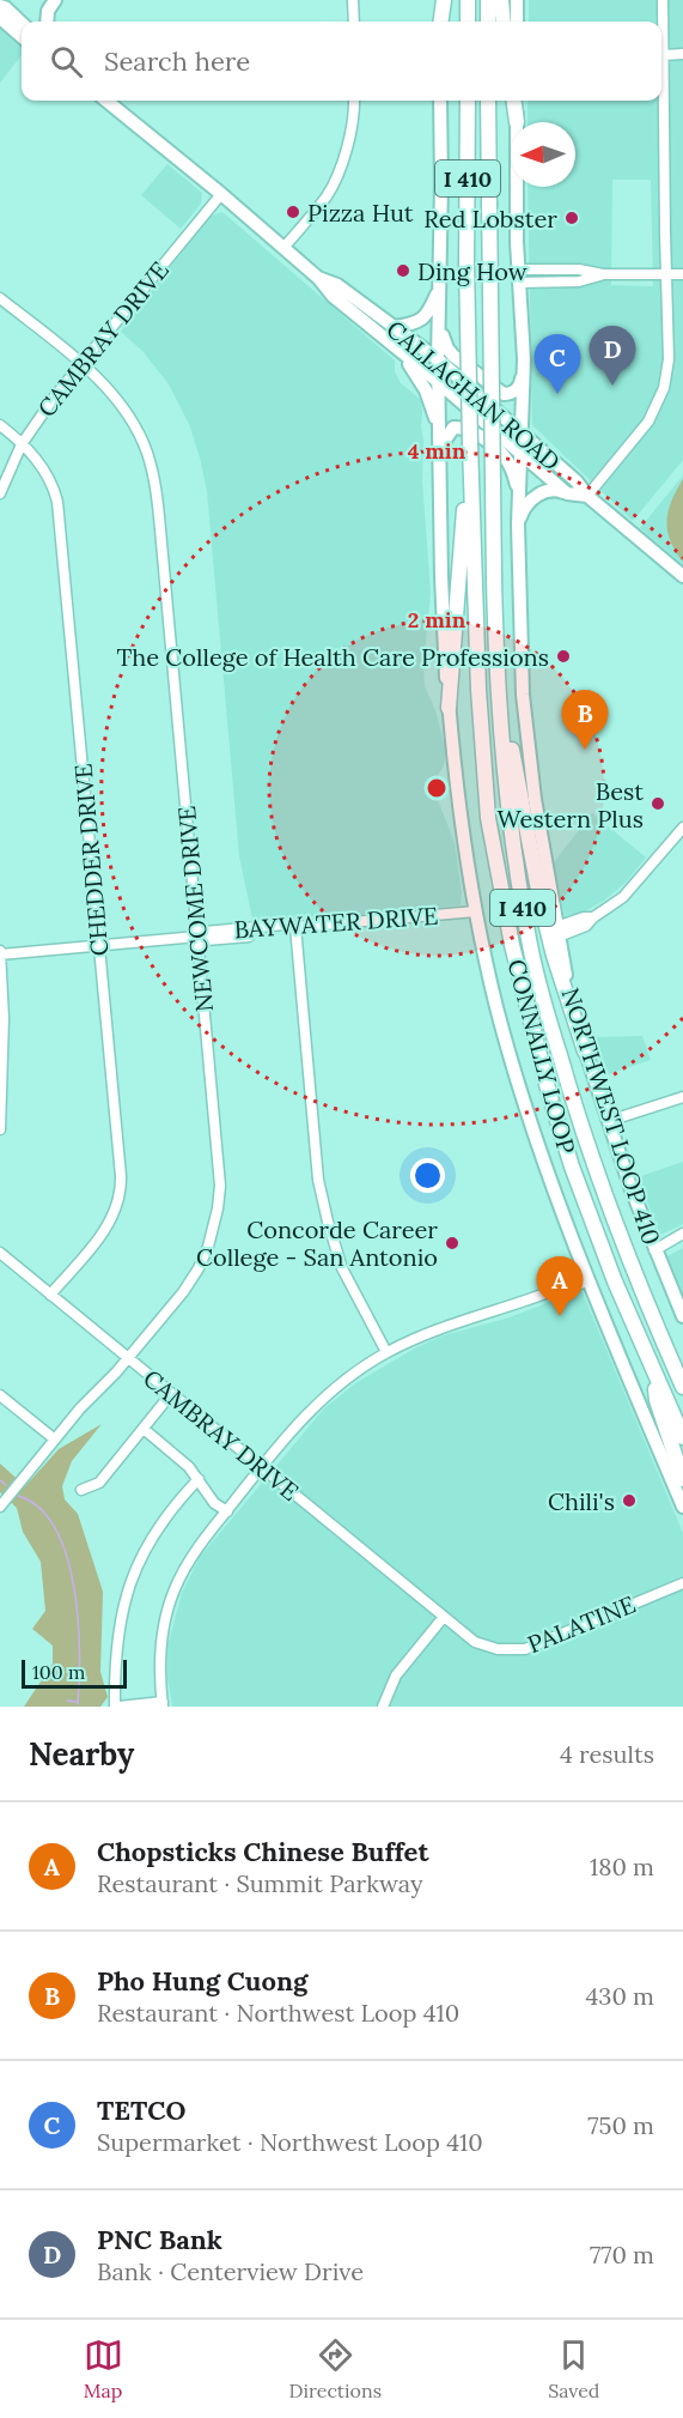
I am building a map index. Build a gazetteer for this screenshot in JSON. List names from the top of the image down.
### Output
{
  "streets": {
    "highway": ["I 410", "CONNALLY LOOP"],
    "main road": ["CALLAGHAN ROAD", "NORTHWEST LOOP 410"],
    "street": [
      "CAMBRAY DRIVE",
      "CHEDDER DRIVE",
      "NEWCOME DRIVE",
      "BAYWATER DRIVE",
      "PALATINE"
    ]
  },
  "crossings": [
    ["CAMBRAY DRIVE", "CALLAGHAN ROAD"],
    ["CAMBRAY DRIVE", "CHEDDER DRIVE"],
    ["CAMBRAY DRIVE", "NEWCOME DRIVE"],
    ["CAMBRAY DRIVE", "PALATINE"],
    ["CALLAGHAN ROAD", "NORTHWEST LOOP 410"],
    ["CHEDDER DRIVE", "BAYWATER DRIVE"],
    ["NEWCOME DRIVE", "BAYWATER DRIVE"]
  ],
  "places": [
    "Pizza Hut",
    "Red Lobster",
    "Ding How",
    "The College of Health Care Professions",
    "Best Western Plus",
    "Concorde Career College - San Antonio",
    "Chili's"
  ],
  "scale_bar": "100 m",
  "north": "left",
  "page": {
    "search": "Search here",
    "pins": [
      "D",
      "C",
      "B",
      "A"
    ],
    "scale": "100 m",
    "heading": ["Nearby", "4 results"],
    "list": [
      {
        "mark": "A",
        "name": "Chopsticks Chinese Buffet",
        "note": "Restaurant · Summit Parkway",
        "value": "180 m"
      },
      {
        "mark": "B",
        "name": "Pho Hung Cuong",
        "note": "Restaurant · Northwest Loop 410",
        "value": "430 m"
      },
      {
        "mark": "C",
        "name": "TETCO",
        "note": "Supermarket · Northwest Loop 410",
        "value": "750 m"
      },
      {
        "mark": "D",
        "name": "PNC Bank",
        "note": "Bank · Centerview Drive",
        "value": "770 m"
      }
    ],
    "nav": ["Map", "Directions", "Saved"]
  },
  "rings": ["4 min", "2 min"]
}
